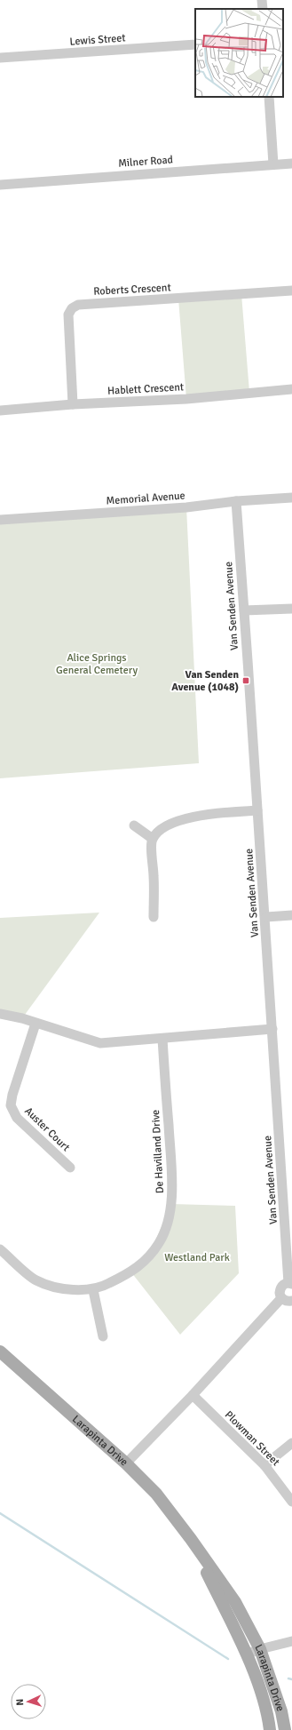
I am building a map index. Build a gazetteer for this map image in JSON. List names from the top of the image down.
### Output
{
  "streets": {
    "main road": ["Larapinta Drive"],
    "street": [
      "Lewis Street",
      "Milner Road",
      "Roberts Crescent",
      "Hablett Crescent",
      "Memorial Avenue",
      "Van Senden Avenue",
      "Auster Court",
      "De Havilland Drive",
      "Plowman Street"
    ]
  },
  "crossings": [
    ["Roberts Crescent", "Hablett Crescent"],
    ["Memorial Avenue", "Van Senden Avenue"]
  ],
  "parks": ["Alice Springs General Cemetery", "Westland Park"],
  "places": {
    "transit": ["Van Senden Avenue (1048)"]
  },
  "north": "left"
}
